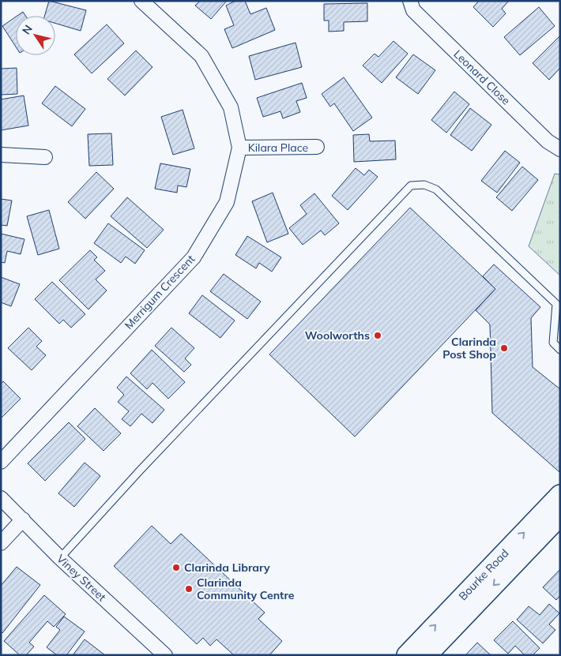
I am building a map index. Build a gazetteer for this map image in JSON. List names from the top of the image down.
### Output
{
  "streets": {
    "main road": ["Bourke Road"],
    "street": [
      "Leonard Close",
      "Kilara Place",
      "Merrigum Crescent",
      "Viney Street"
    ]
  },
  "crossings": [
    ["Kilara Place", "Merrigum Crescent"]
  ],
  "places": [
    "Woolworths",
    "Clarinda Post Shop",
    "Clarinda Library",
    "Clarinda Community Centre"
  ],
  "north": "top left"
}
